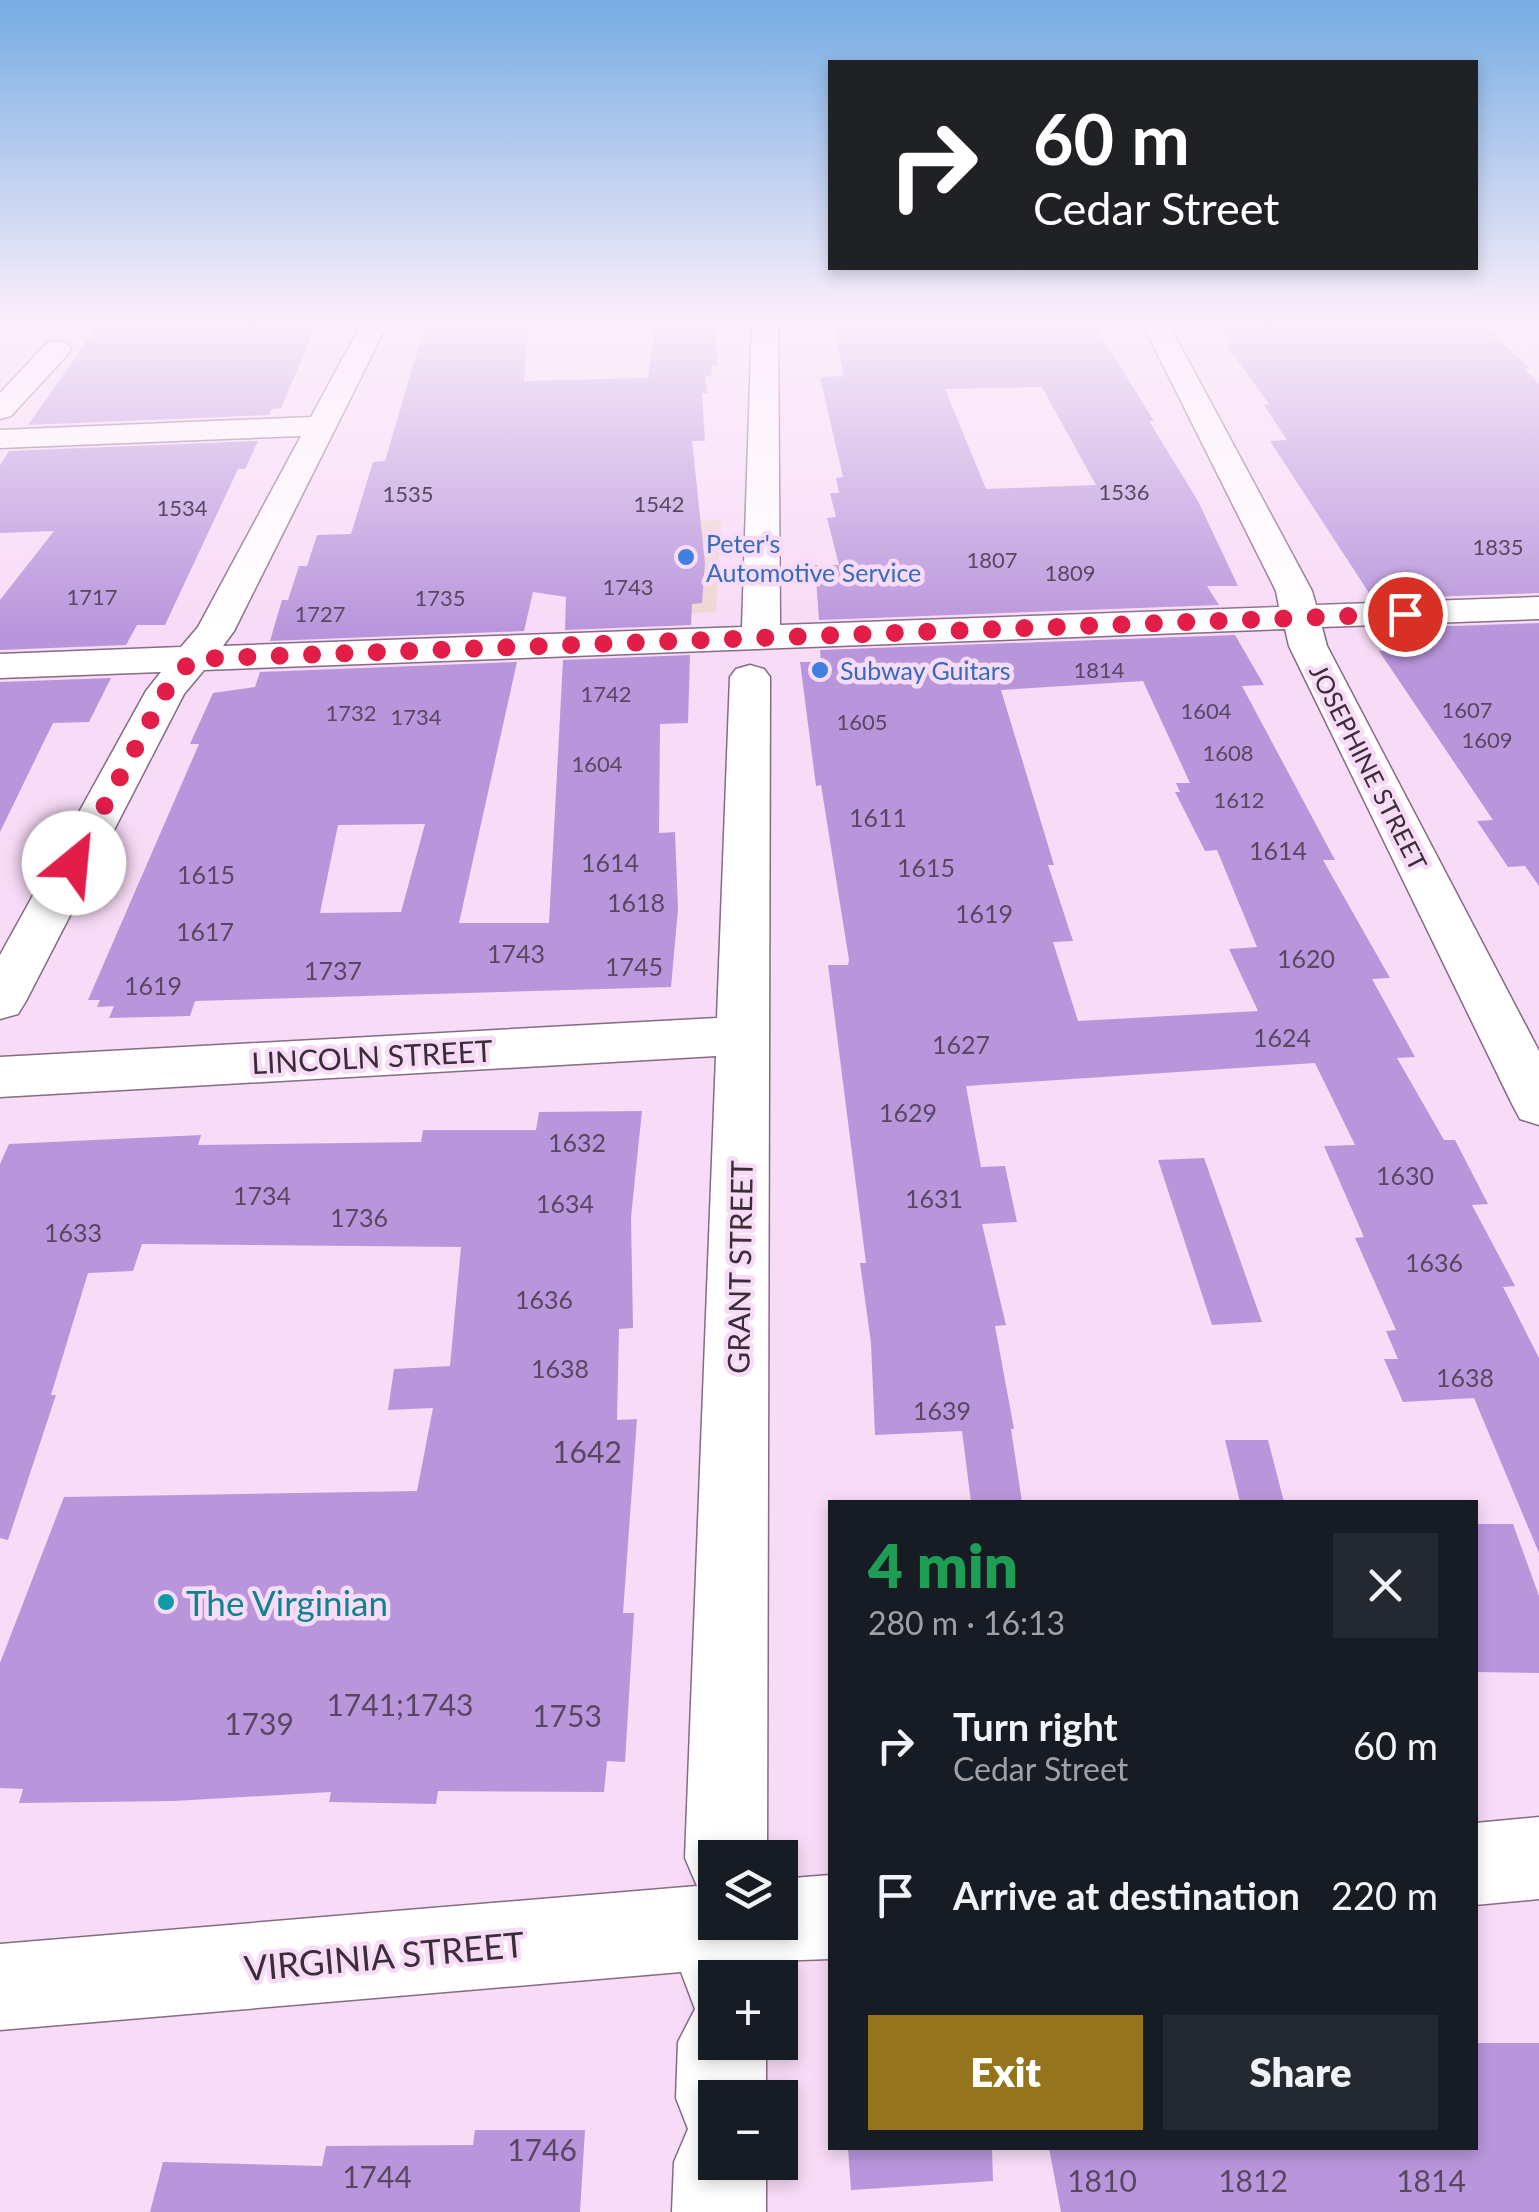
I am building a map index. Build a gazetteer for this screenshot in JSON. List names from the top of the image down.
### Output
{
  "streets": {
    "street": [
      "JOSEPHINE STREET",
      "LINCOLN STREET",
      "GRANT STREET",
      "VIRGINIA STREET"
    ]
  },
  "crossings": [
    ["LINCOLN STREET", "GRANT STREET"]
  ],
  "places": ["Peter's Automotive Service", "Subway Guitars", "The Virginian"],
  "house_numbers": [
    "1536",
    "1535",
    "1542",
    "1534",
    "1835",
    "1807",
    "1809",
    "1743",
    "1717",
    "1735",
    "1727",
    "1814",
    "1742",
    "1607",
    "1604",
    "1732",
    "1734",
    "1605",
    "1609",
    "1608",
    "1604",
    "1612",
    "1611",
    "1614",
    "1614",
    "1615",
    "1615",
    "1618",
    "1619",
    "1617",
    "1743",
    "1620",
    "1745",
    "1737",
    "1619",
    "1624",
    "1627",
    "1629",
    "1632",
    "1630",
    "1734",
    "1631",
    "1634",
    "1736",
    "1633",
    "1636",
    "1636",
    "1638",
    "1638",
    "1639",
    "1642",
    "1741;1743",
    "1753",
    "1739",
    "1746",
    "1744",
    "1810",
    "1812",
    "1814"
  ],
  "page": {
    "turn": ["60 m", "Cedar Street"],
    "heading": ["4 min", "280 m · 16:13"],
    "list": [
      {
        "name": "Turn right",
        "note": "Cedar Street",
        "value": "60 m"
      },
      {
        "name": "Arrive at destination",
        "value": "220 m"
      }
    ],
    "map_buttons": ["+", "−"],
    "buttons": ["Exit", "Share"]
  }
}
